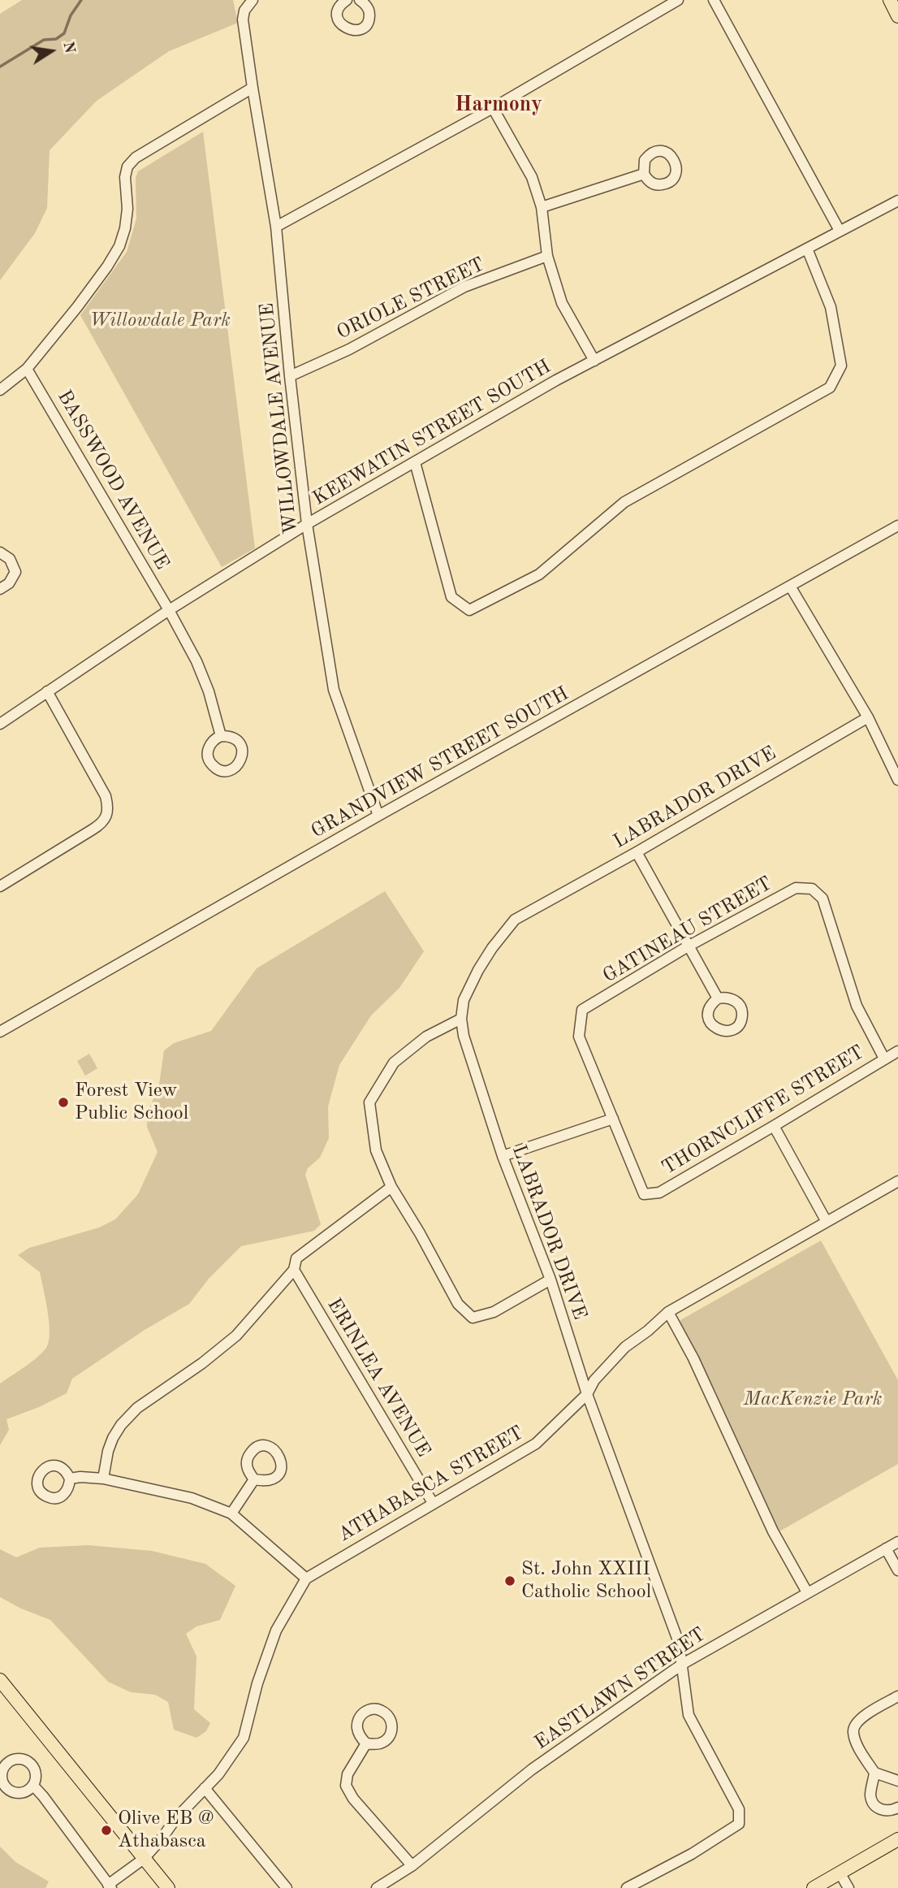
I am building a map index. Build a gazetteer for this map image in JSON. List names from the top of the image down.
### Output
{
  "streets": {
    "street": [
      "ORIOLE STREET",
      "WILLOWDALE AVENUE",
      "KEEWATIN STREET SOUTH",
      "BASSWOOD AVENUE",
      "GRANDVIEW STREET SOUTH",
      "LABRADOR DRIVE",
      "GATINEAU STREET",
      "THORNCLIFFE STREET",
      "ERINLEA AVENUE",
      "ATHABASCA STREET",
      "EASTLAWN STREET"
    ]
  },
  "crossings": [
    ["ORIOLE STREET", "WILLOWDALE AVENUE"],
    ["WILLOWDALE AVENUE", "KEEWATIN STREET SOUTH"],
    ["WILLOWDALE AVENUE", "GRANDVIEW STREET SOUTH"],
    ["KEEWATIN STREET SOUTH", "BASSWOOD AVENUE"],
    ["LABRADOR DRIVE", "ATHABASCA STREET"],
    ["LABRADOR DRIVE", "EASTLAWN STREET"],
    ["GATINEAU STREET", "THORNCLIFFE STREET"],
    ["ERINLEA AVENUE", "ATHABASCA STREET"]
  ],
  "districts": ["Harmony"],
  "parks": ["Willowdale Park", "MacKenzie Park"],
  "places": ["Forest View Public School", "St. John XXIII Catholic School", "Olive EB @ Athabasca"],
  "north": "right"
}
